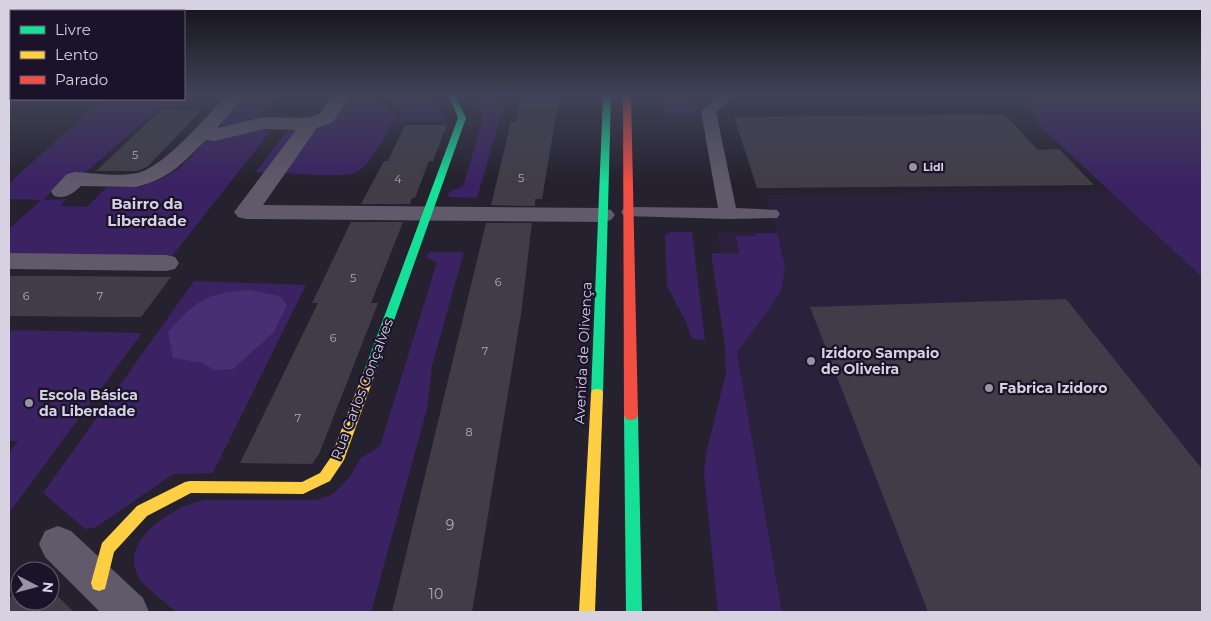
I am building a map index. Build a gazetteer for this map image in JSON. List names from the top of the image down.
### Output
{
  "streets": {
    "main road": ["Avenida de Olivença", "Rua Carlos Gonçalves"]
  },
  "districts": ["Bairro da Liberdade"],
  "places": [
    "Lidl",
    "Izidoro Sampaio de Oliveira",
    "Fabrica Izidoro",
    "Escola Básica da Liberdade"
  ],
  "house_numbers": [
    "5",
    "5",
    "4",
    "5",
    "6",
    "6",
    "7",
    "6",
    "7",
    "7",
    "8",
    "9",
    "10"
  ],
  "legend": ["Livre", "Lento", "Parado"],
  "north": "right"
}
